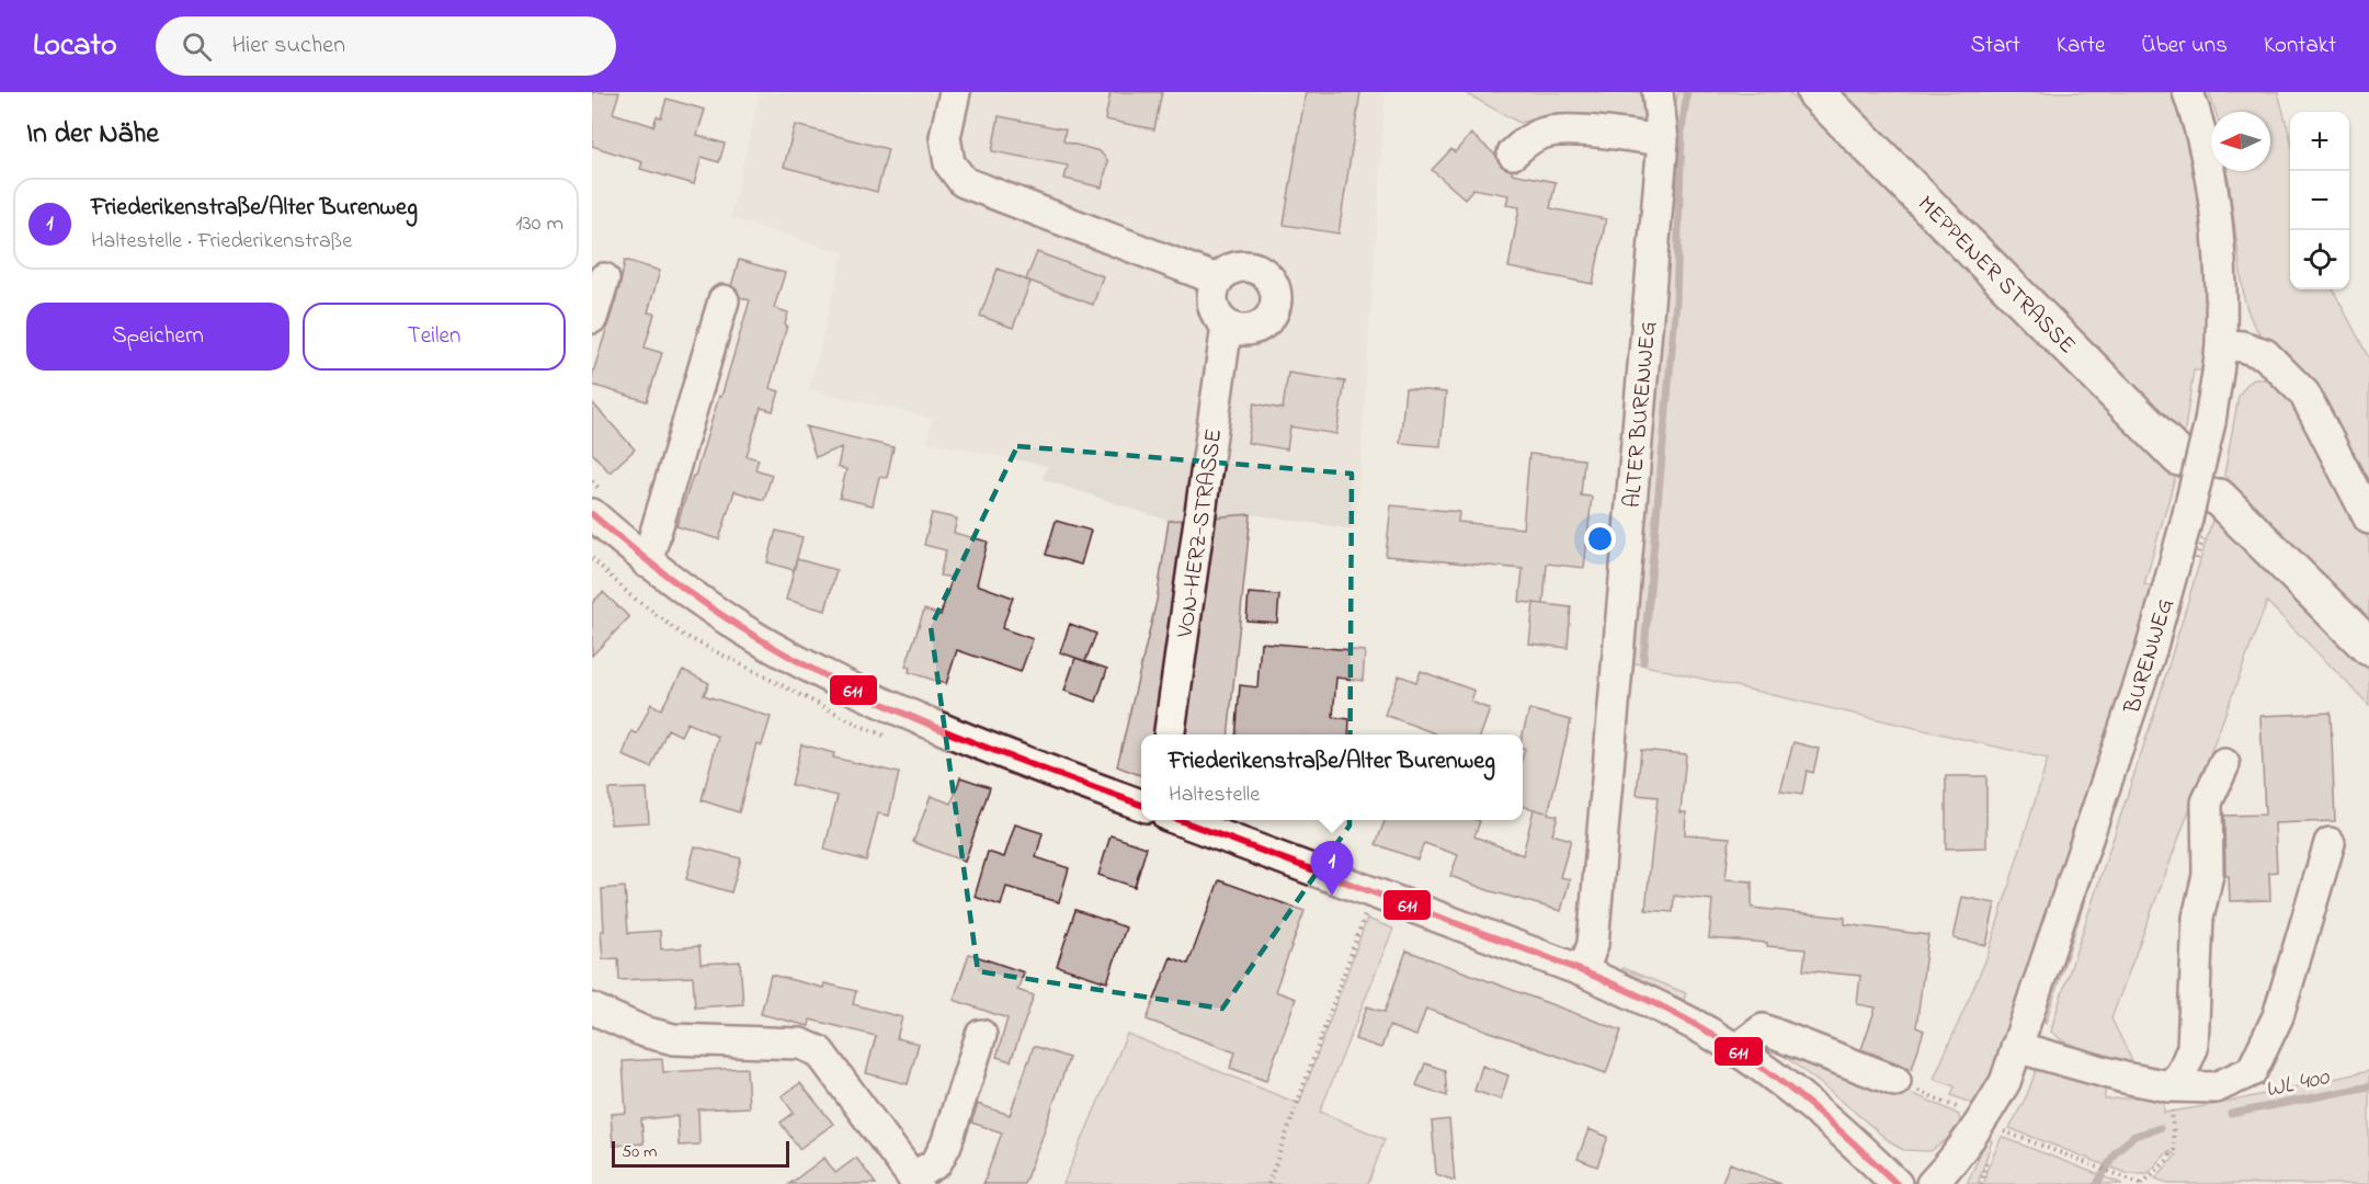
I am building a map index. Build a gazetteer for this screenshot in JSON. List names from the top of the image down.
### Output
{
  "streets": {
    "main road": ["MEPPENER STRASSE"],
    "street": ["ALTER BURENWEG", "VON-HERZ-STRASSE", "BURENWEG"]
  },
  "water": ["WL 400"],
  "lines": ["transit line 611"],
  "scale_bar": "50 m",
  "north": "left",
  "page": {
    "header": "Locato",
    "search": "Hier suchen",
    "nav": [
      "Start",
      "Karte",
      "Über uns",
      "Kontakt"
    ],
    "heading": "In der Nähe",
    "map_buttons": ["+", "−"],
    "list": [
      {
        "mark": "1",
        "name": "Friederikenstraße/Alter Burenweg",
        "note": "Haltestelle · Friederikenstraße",
        "value": "130 m"
      }
    ],
    "buttons": ["Speichern", "Teilen"],
    "popup": ["Friederikenstraße/Alter Burenweg", "Haltestelle"],
    "pins": "1",
    "scale": "50 m"
  }
}
